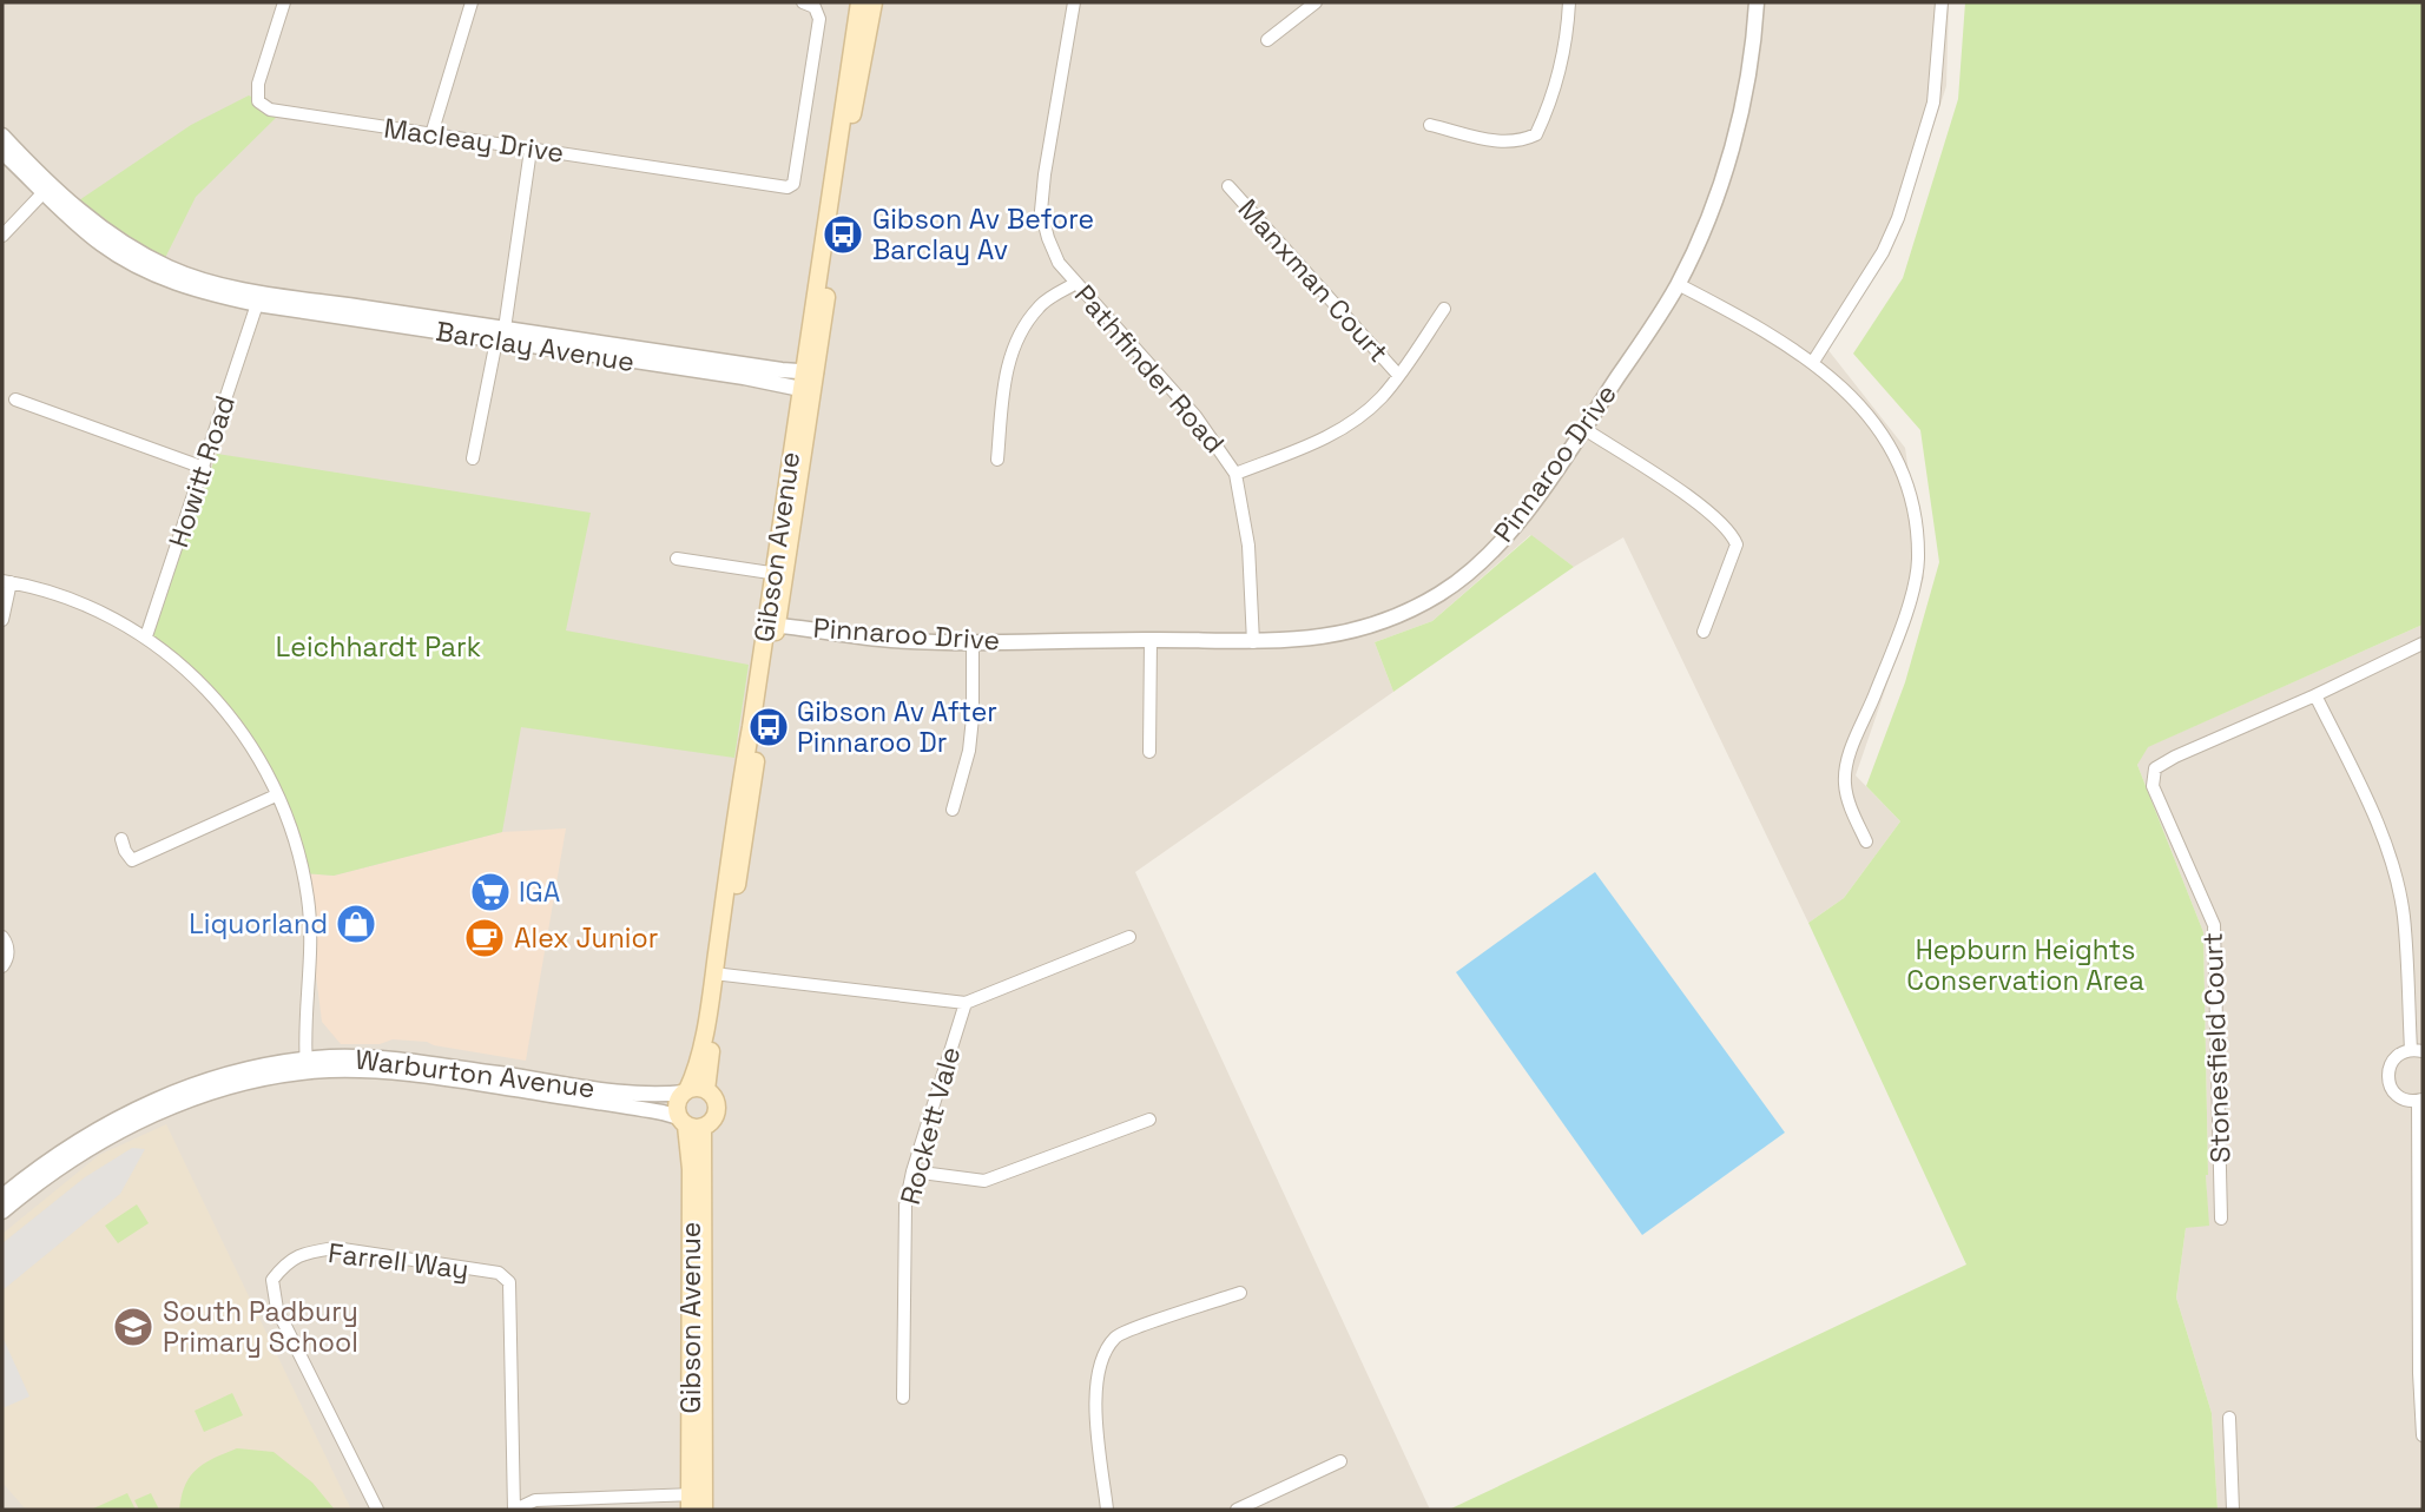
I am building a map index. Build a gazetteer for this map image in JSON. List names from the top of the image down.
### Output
{
  "streets": {
    "main road": ["Gibson Avenue"],
    "street": [
      "Macleay Drive",
      "Manxman Court",
      "Barclay Avenue",
      "Pathfinder Road",
      "Pinnaroo Drive",
      "Howitt Road",
      "Stonesfield Court",
      "Warburton Avenue",
      "Rockett Vale",
      "Farrell Way"
    ]
  },
  "crossings": [
    ["Barclay Avenue", "Howitt Road"],
    ["Barclay Avenue", "Gibson Avenue"],
    ["Pathfinder Road", "Pinnaroo Drive"],
    ["Pinnaroo Drive", "Gibson Avenue"],
    ["Gibson Avenue", "Warburton Avenue"]
  ],
  "parks": ["Leichhardt Park", "Hepburn Heights Conservation Area"],
  "places": {
    "bus stop": ["Gibson Av Before Barclay Av", "Gibson Av After Pinnaroo Dr"],
    "supermarket": ["IGA"],
    "shop": ["Liquorland"],
    "cafe": ["Alex Junior"],
    "school or university": ["South Padbury Primary School"]
  }
}
